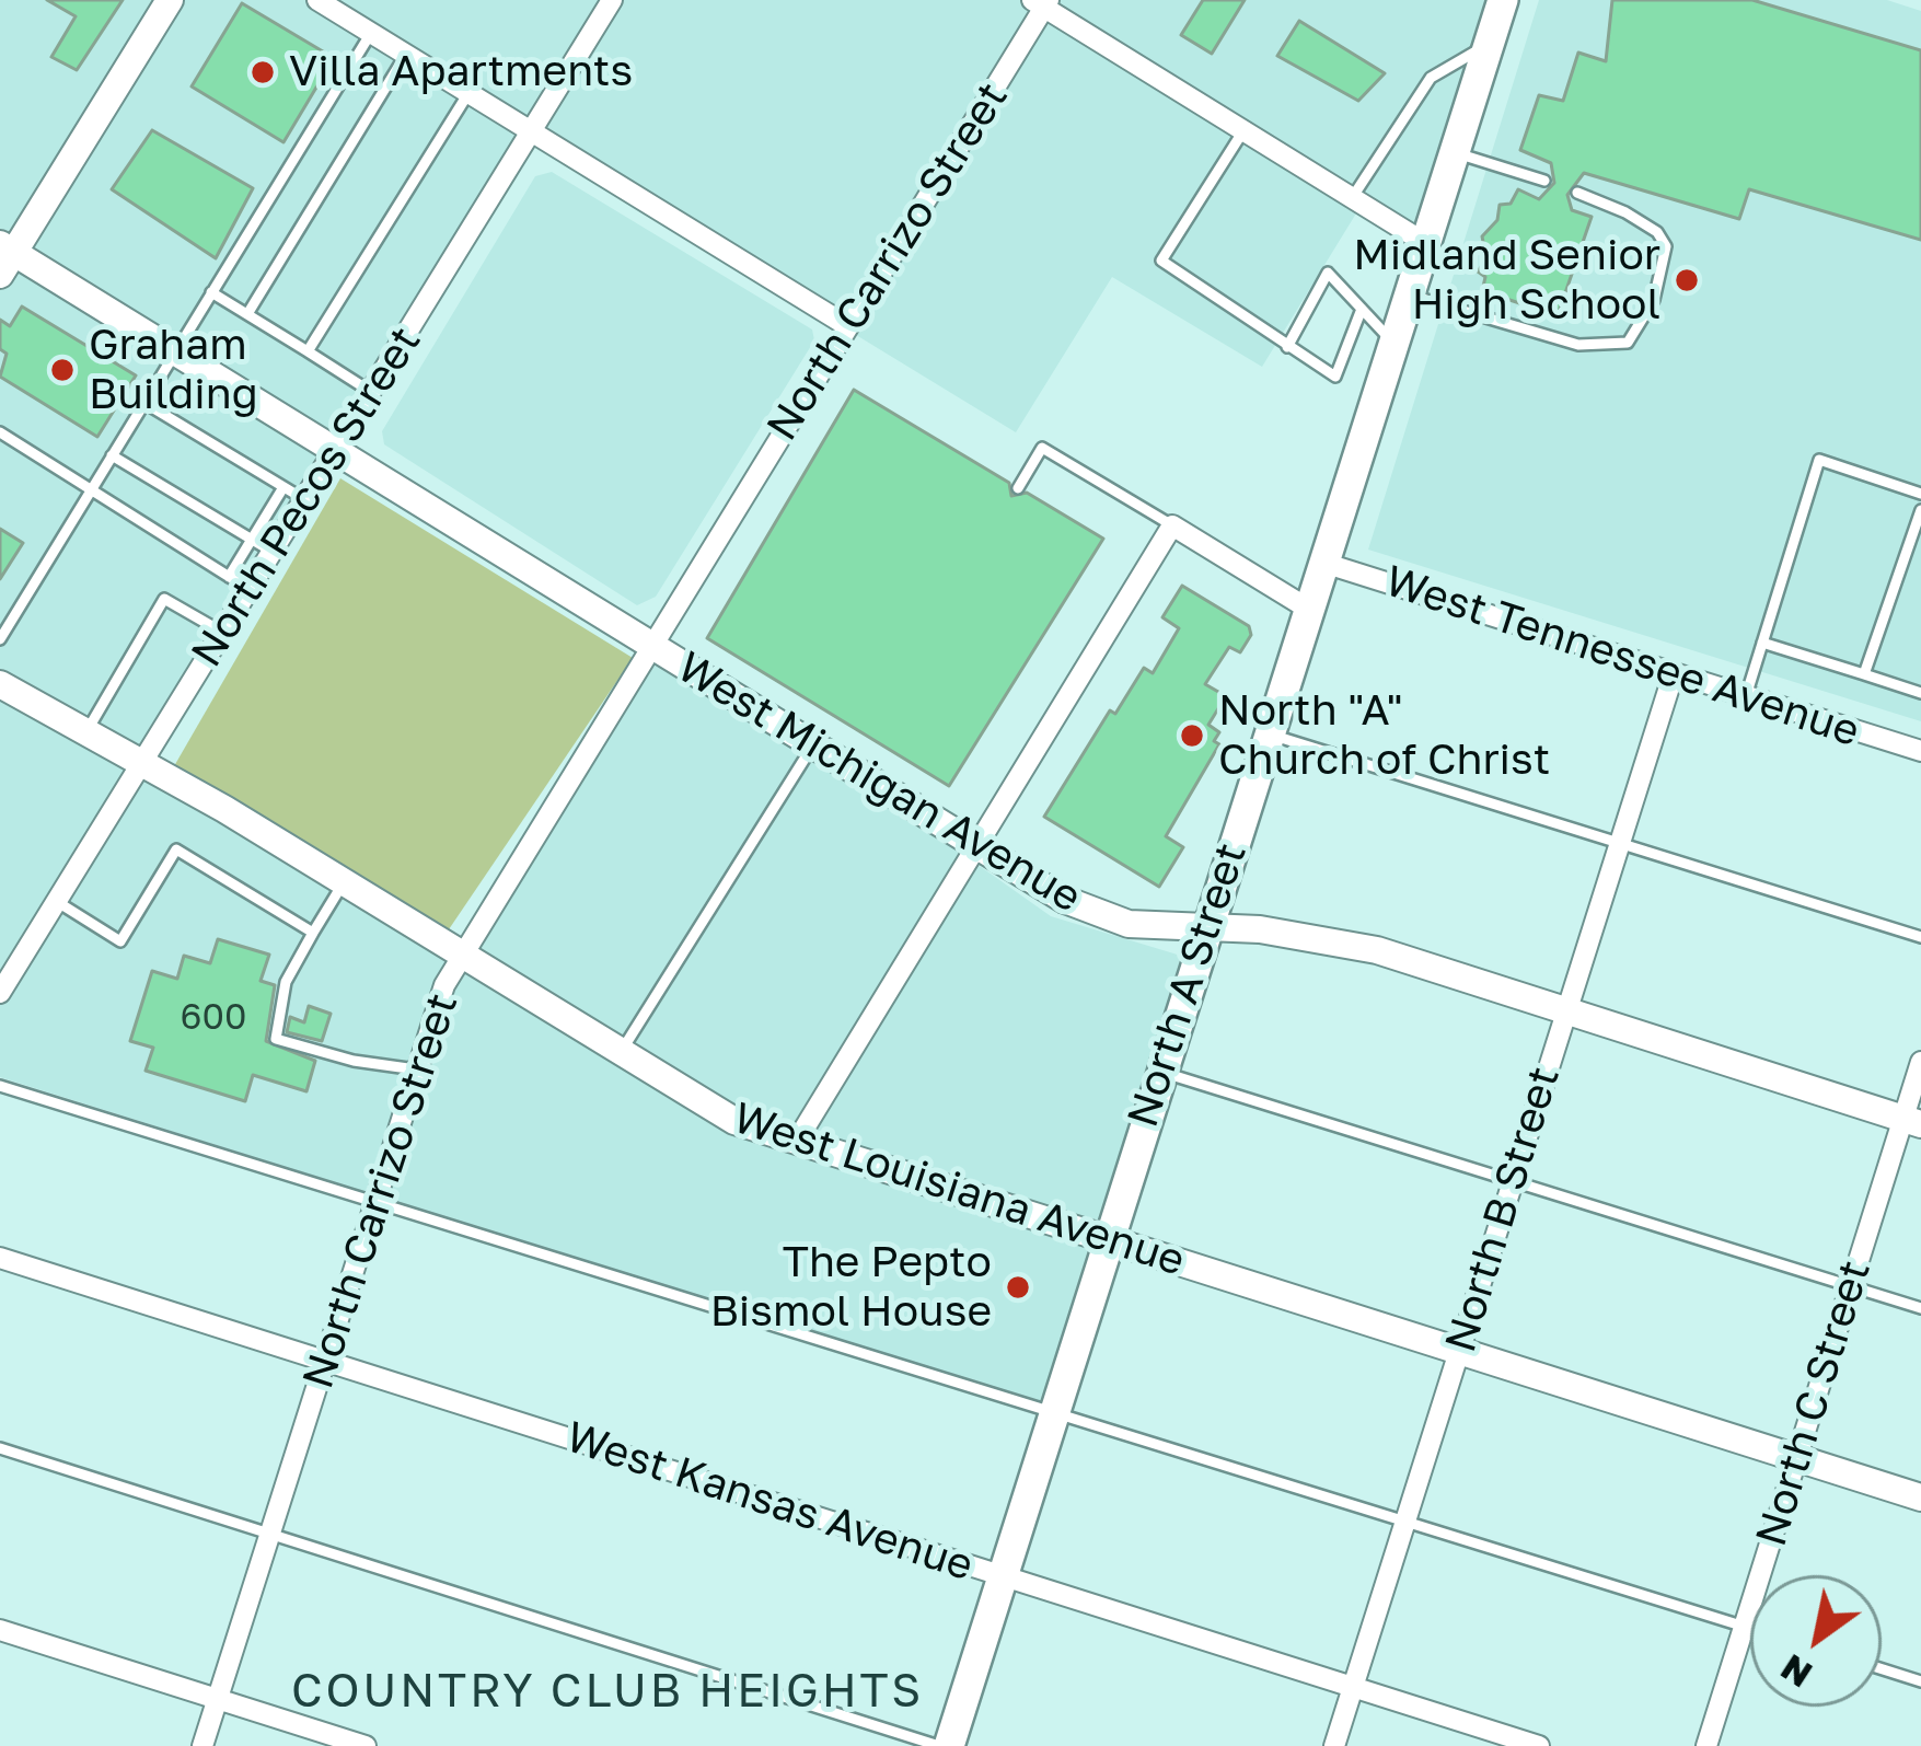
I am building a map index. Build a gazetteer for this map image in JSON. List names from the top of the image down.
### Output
{
  "streets": {
    "main road": ["North A Street"],
    "street": [
      "North Carrizo Street",
      "North Pecos Street",
      "West Tennessee Avenue",
      "West Michigan Avenue",
      "West Louisiana Avenue",
      "North B Street",
      "North C Street",
      "West Kansas Avenue"
    ]
  },
  "crossings": [
    ["North Carrizo Street", "West Michigan Avenue"],
    ["North Carrizo Street", "West Louisiana Avenue"],
    ["North Carrizo Street", "West Kansas Avenue"],
    ["North Pecos Street", "West Michigan Avenue"],
    ["North Pecos Street", "West Louisiana Avenue"],
    ["West Tennessee Avenue", "North A Street"],
    ["West Tennessee Avenue", "North B Street"],
    ["West Michigan Avenue", "North A Street"],
    ["West Michigan Avenue", "North B Street"],
    ["West Michigan Avenue", "North C Street"],
    ["North A Street", "West Louisiana Avenue"],
    ["North A Street", "West Kansas Avenue"],
    ["West Louisiana Avenue", "North B Street"],
    ["West Louisiana Avenue", "North C Street"],
    ["North B Street", "West Kansas Avenue"]
  ],
  "districts": ["COUNTRY CLUB HEIGHTS"],
  "places": [
    "Villa Apartments",
    "Midland Senior High School",
    "Graham Building",
    "North \"A\" Church of Christ",
    "The Pepto Bismol House"
  ],
  "house_numbers": ["600"],
  "north": "bottom left"
}
